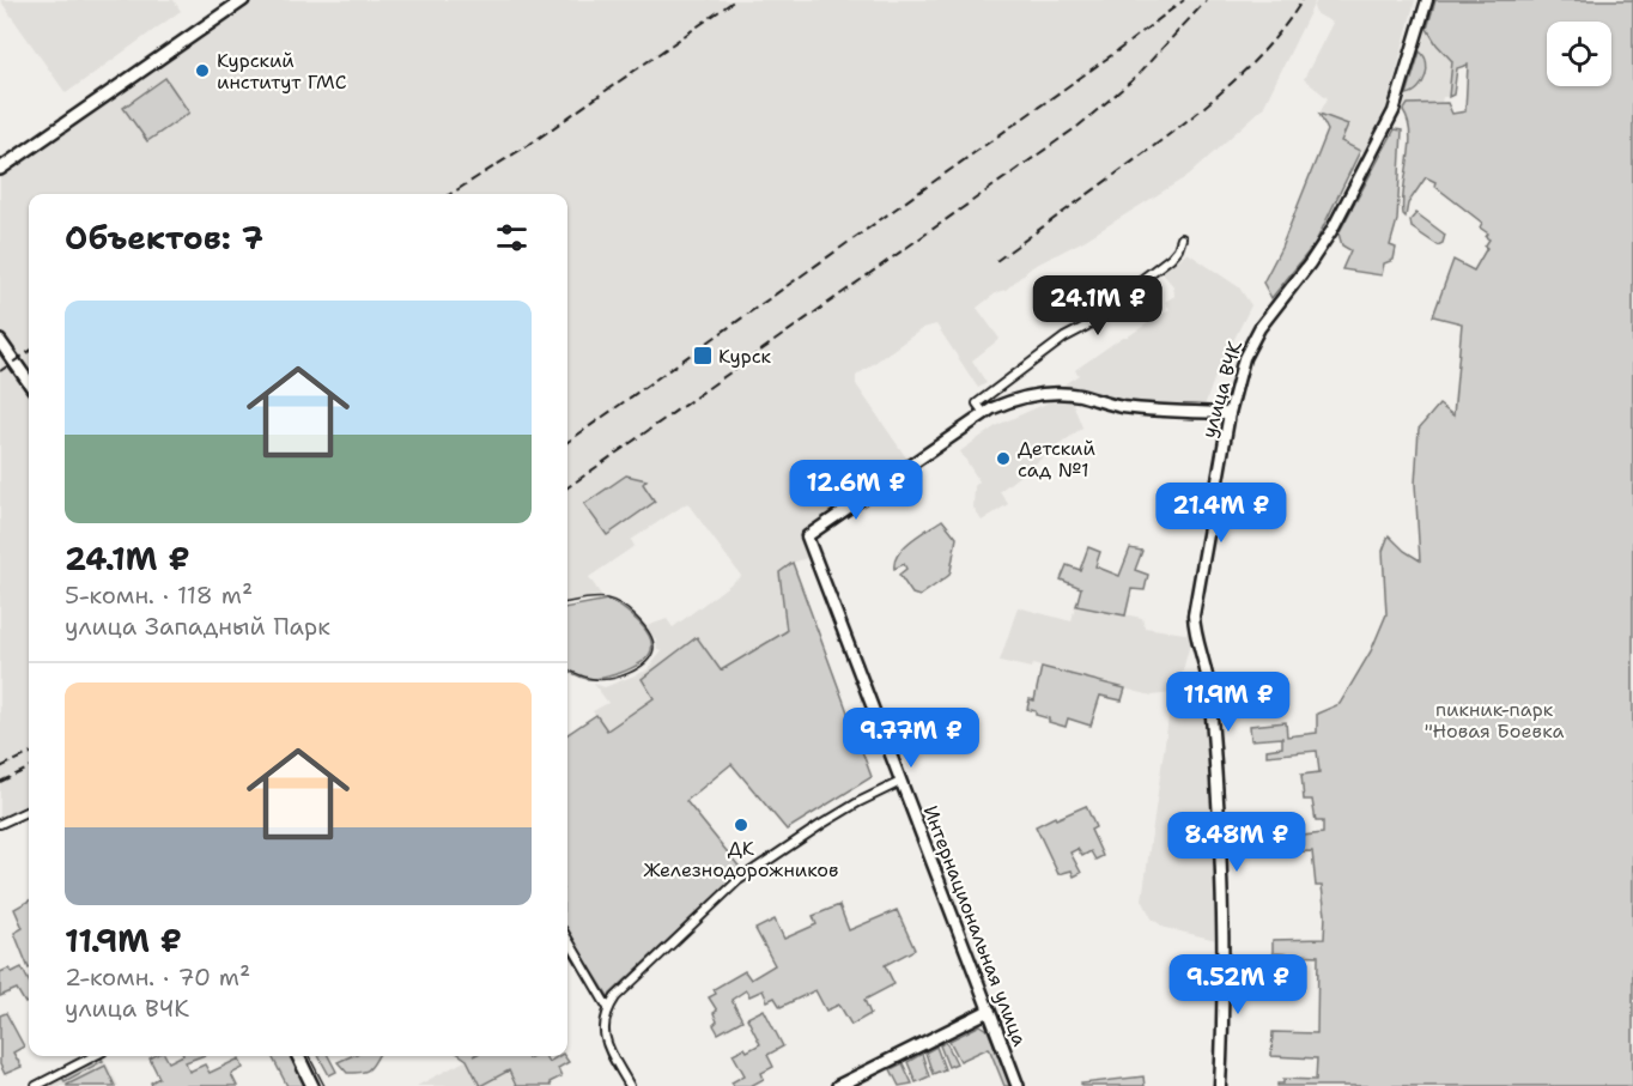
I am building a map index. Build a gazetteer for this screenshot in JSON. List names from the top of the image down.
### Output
{
  "streets": {
    "main road": ["улица ВЧК", "Интернациональная улица"]
  },
  "parks": ["пикник-парк \"Новая Боевка"],
  "places": {
    "other": ["Курский институт ГМС", "Детский сад №1", "ДК Железнодорожников"],
    "transit": ["Курск"]
  },
  "page": {
    "heading": "Объектов: 7",
    "price": [
      "24.1M ₽",
      "12.6M ₽",
      "21.4M ₽",
      "11.9M ₽",
      "9.77M ₽",
      "8.48M ₽",
      "9.52M ₽"
    ],
    "list": [
      {
        "name": "24.1M ₽",
        "note": "5-комн. · 118 m² · улица Западный Парк"
      },
      {
        "name": "11.9M ₽",
        "note": "2-комн. · 70 m² · улица ВЧК"
      }
    ]
  }
}
